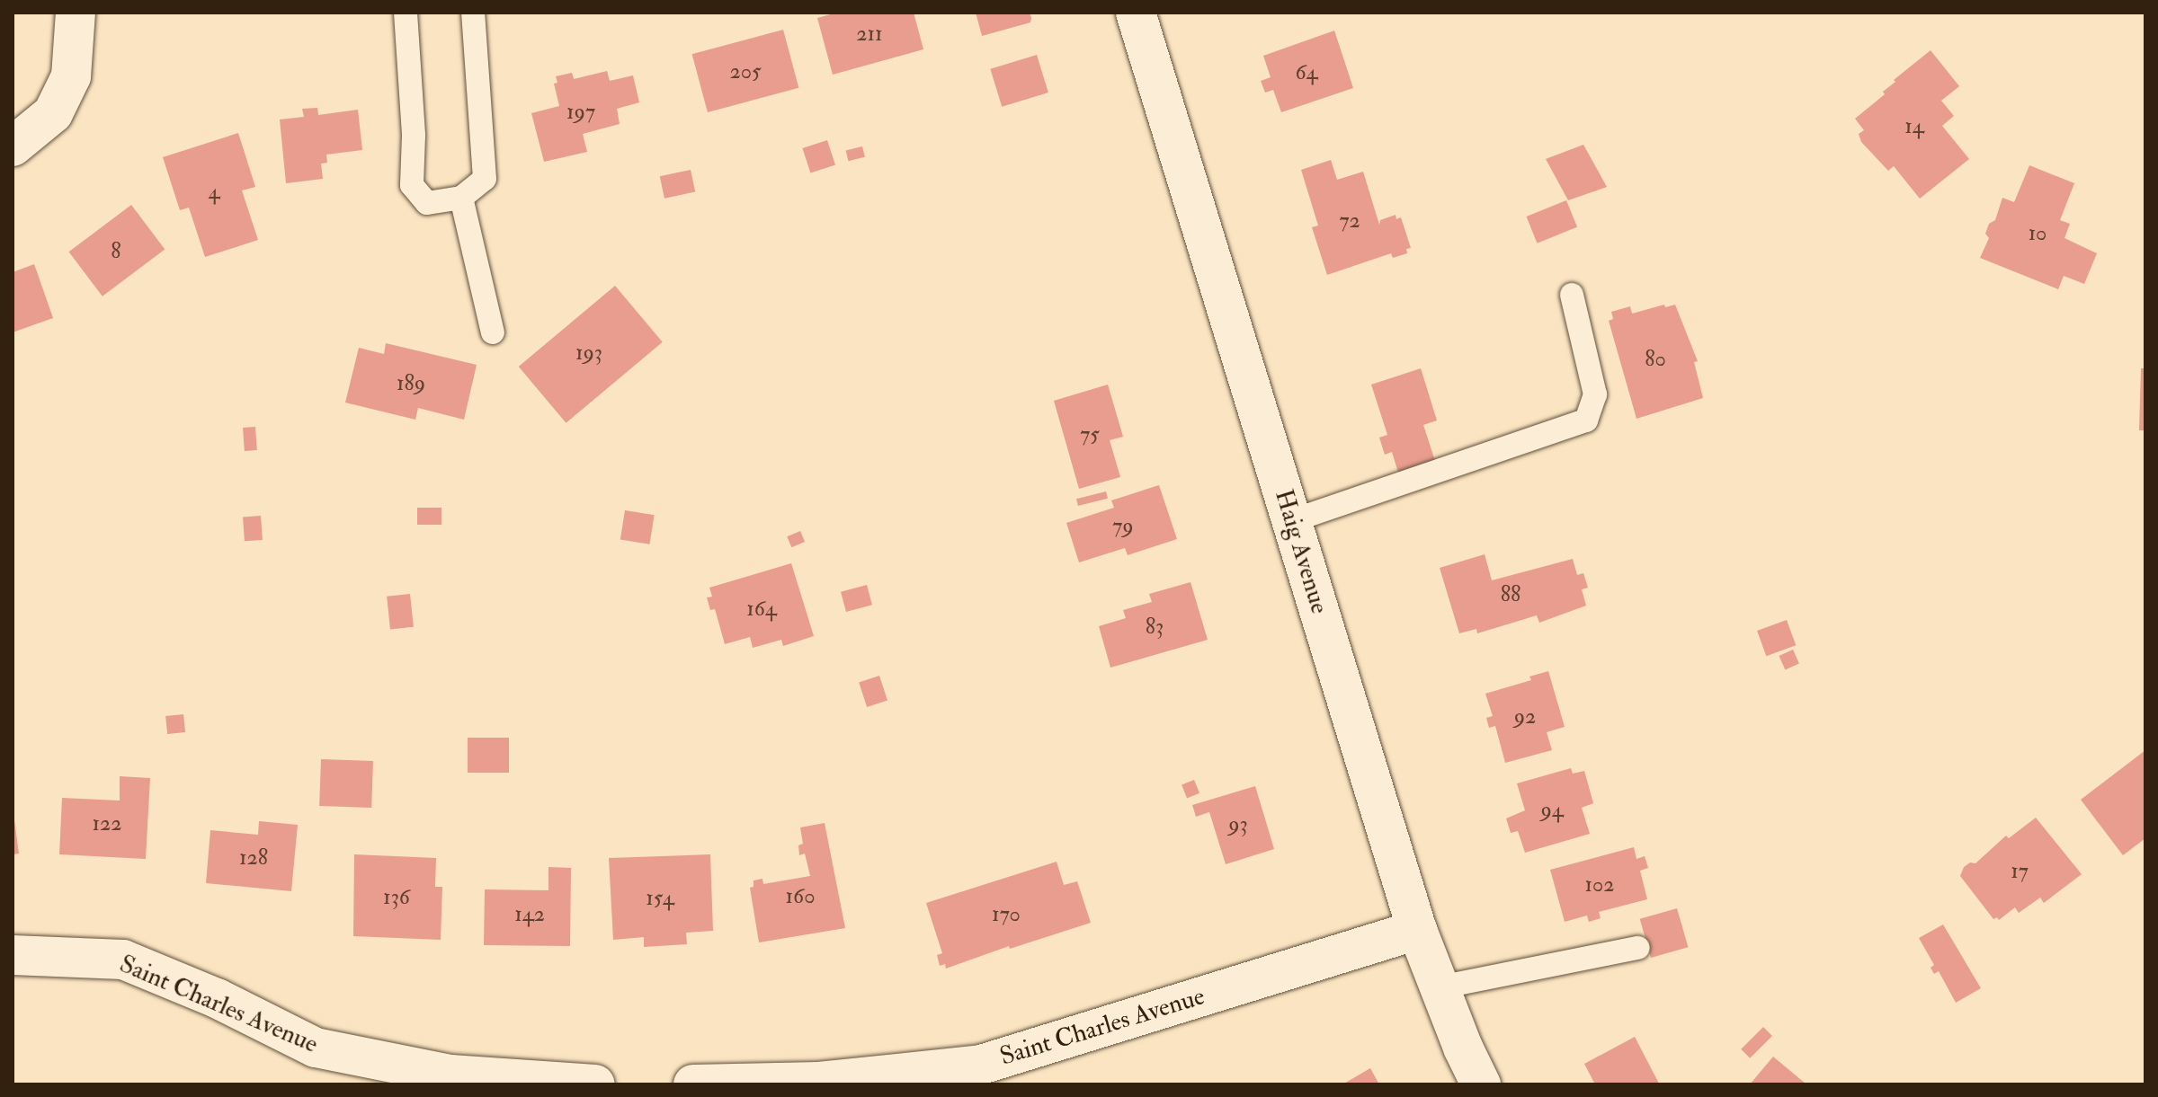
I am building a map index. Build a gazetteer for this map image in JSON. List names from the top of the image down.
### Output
{
  "streets": {
    "street": ["Haig Avenue", "Saint Charles Avenue"]
  },
  "crossings": [
    ["Haig Avenue", "Saint Charles Avenue"]
  ],
  "house_numbers": [
    "211",
    "205",
    "64",
    "197",
    "14",
    "4",
    "72",
    "10",
    "8",
    "193",
    "80",
    "189",
    "75",
    "79",
    "88",
    "164",
    "83",
    "92",
    "94",
    "122",
    "93",
    "128",
    "17",
    "102",
    "160",
    "136",
    "154",
    "142",
    "170"
  ]
}
